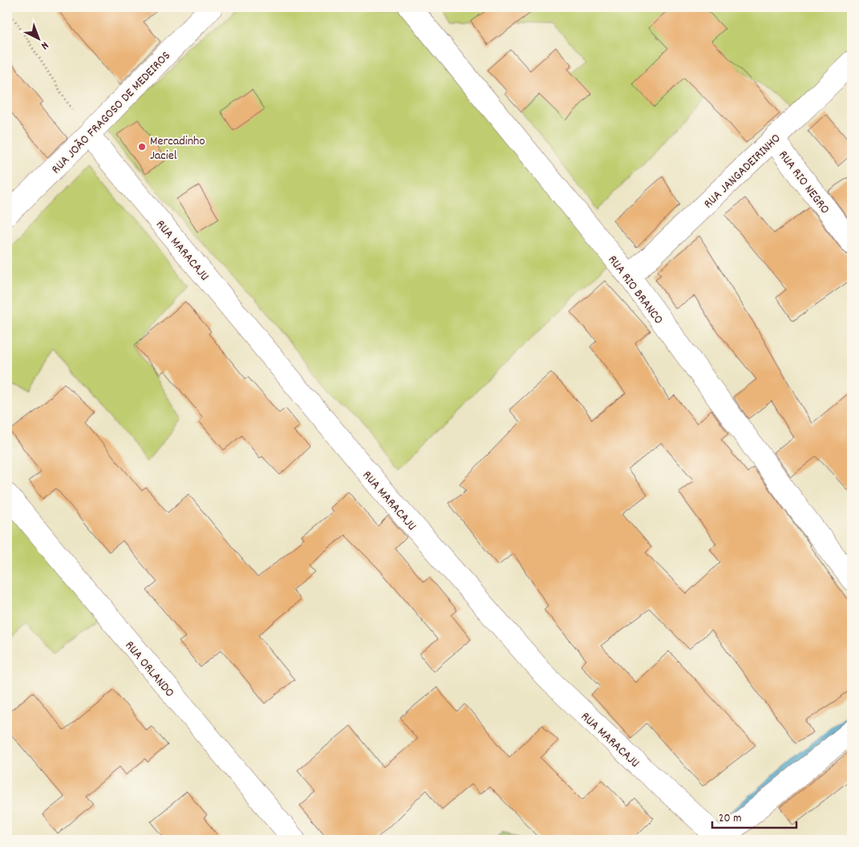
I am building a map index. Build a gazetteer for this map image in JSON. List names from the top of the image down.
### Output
{
  "streets": {
    "street": [
      "RUA JOÃO FRAGOSO DE MEDEIROS",
      "RUA JANGADEIRINHO",
      "RUA RIO NEGRO",
      "RUA MARACAJU",
      "RUA RIO BRANCO",
      "RUA ORLANDO"
    ]
  },
  "crossings": [
    ["RUA JOÃO FRAGOSO DE MEDEIROS", "RUA MARACAJU"],
    ["RUA JANGADEIRINHO", "RUA RIO NEGRO"],
    ["RUA JANGADEIRINHO", "RUA RIO BRANCO"]
  ],
  "places": ["Mercadinho Jaciel"],
  "scale_bar": "20 m",
  "north": "bottom right"
}
